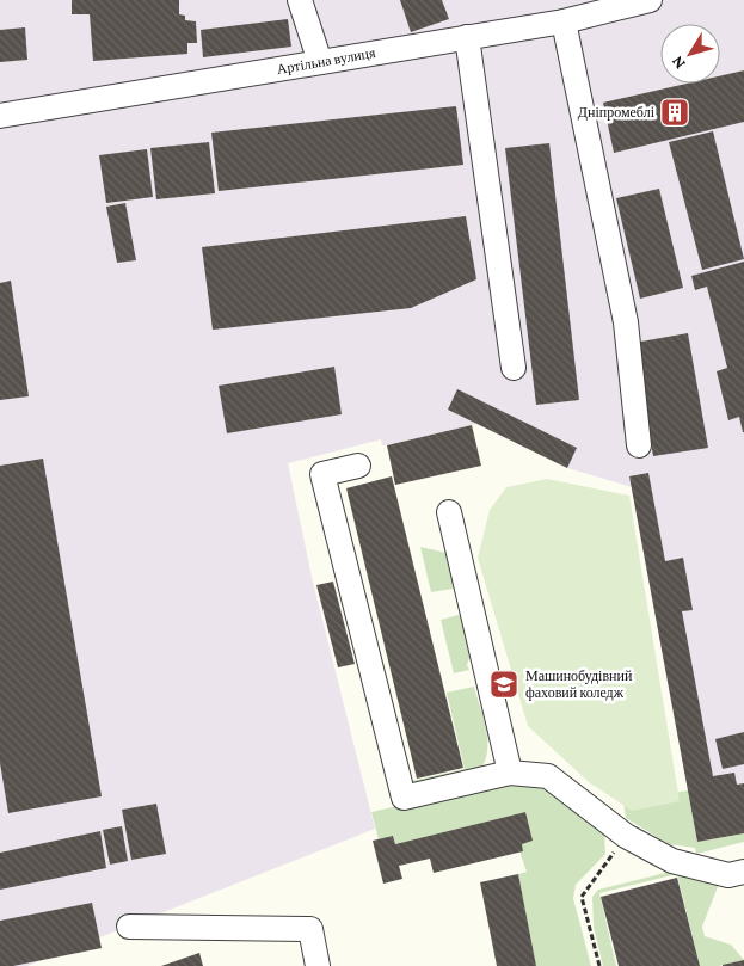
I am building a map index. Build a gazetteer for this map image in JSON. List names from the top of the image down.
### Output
{
  "streets": {
    "street": ["Артільна вулиця"]
  },
  "places": {
    "building": ["Дніпромеблі"],
    "school or university": ["Машинобудівний фаховий коледж"]
  },
  "north": "bottom left"
}
